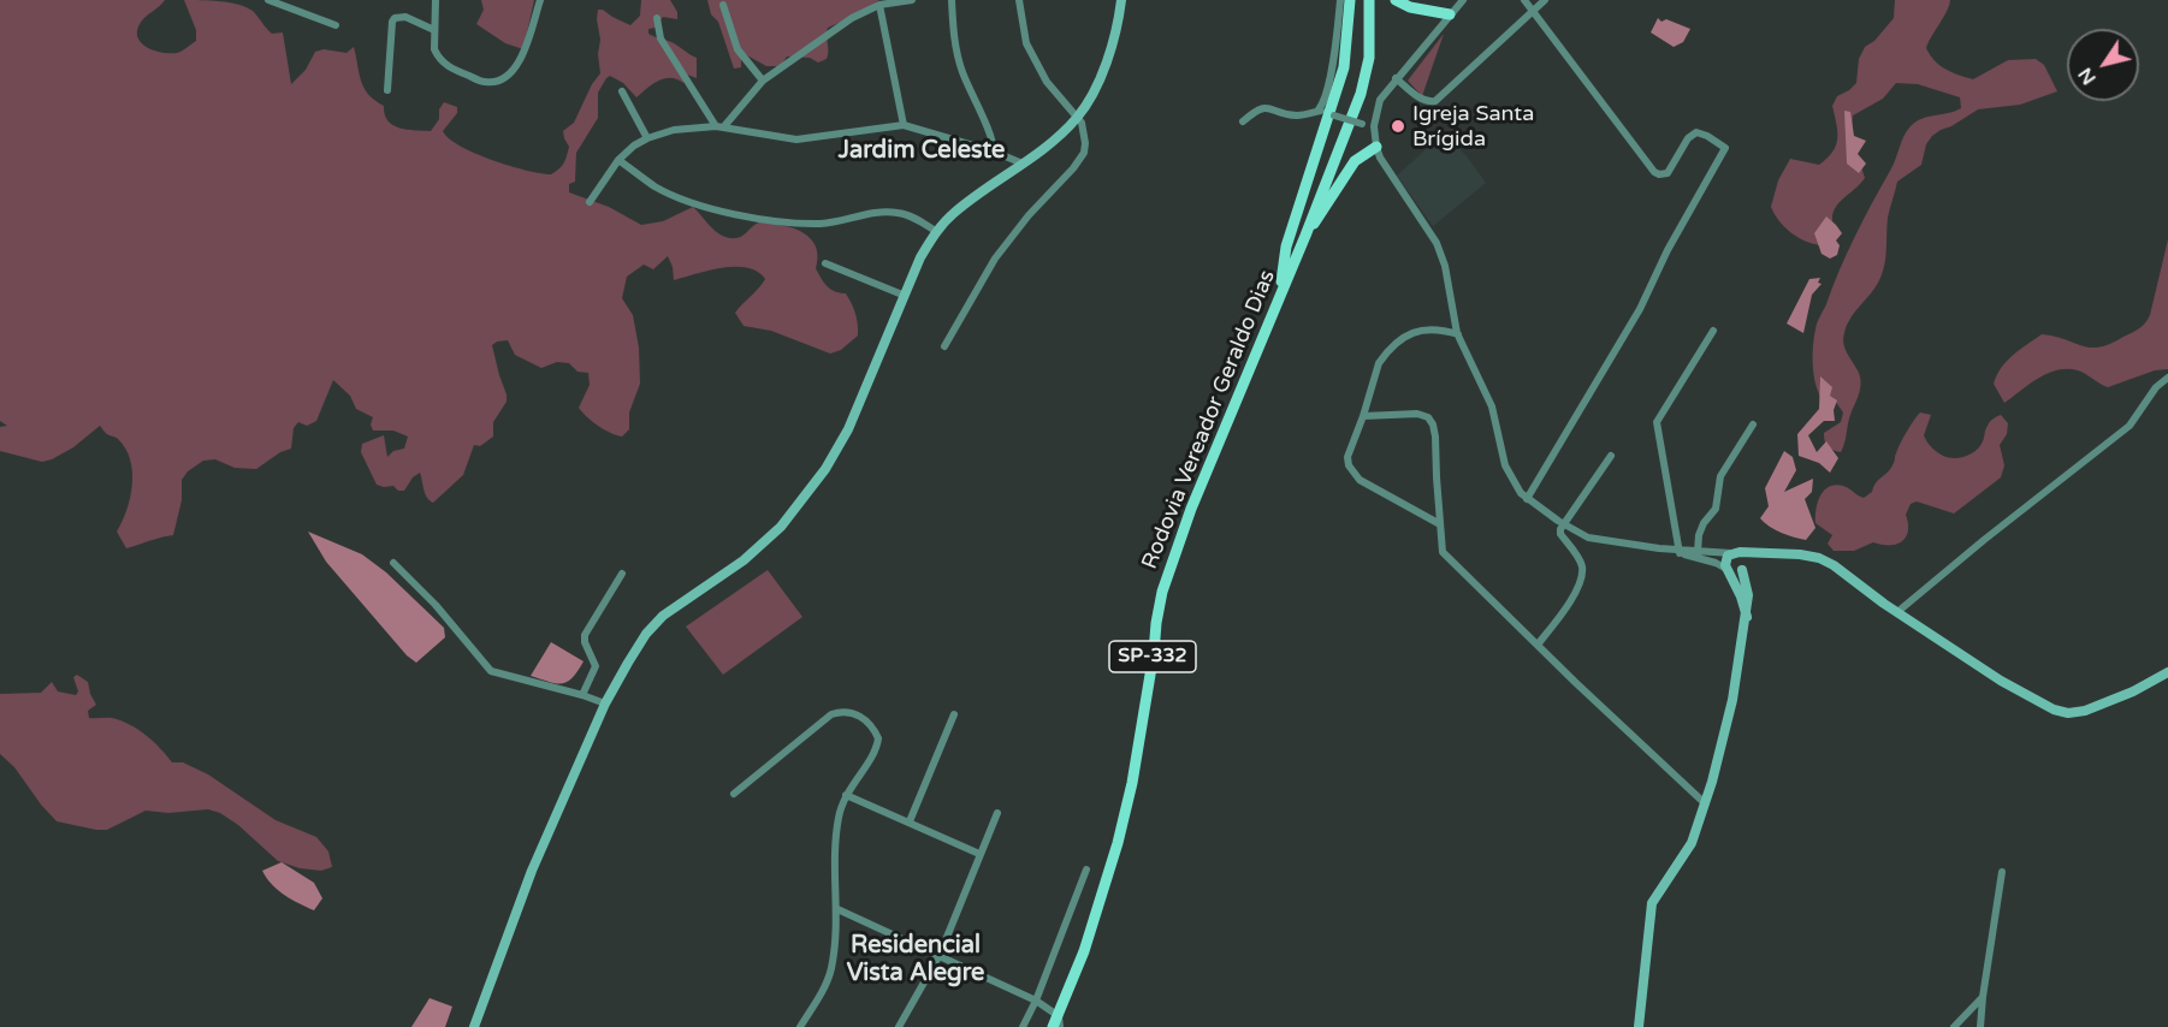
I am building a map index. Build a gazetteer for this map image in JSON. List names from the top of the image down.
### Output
{
  "streets": {
    "main road": ["Rodovia Vereador Geraldo Dias", "SP-332"]
  },
  "districts": ["Jardim Celeste", "Residencial Vista Alegre"],
  "places": ["Igreja Santa Brígida"],
  "north": "bottom left"
}
